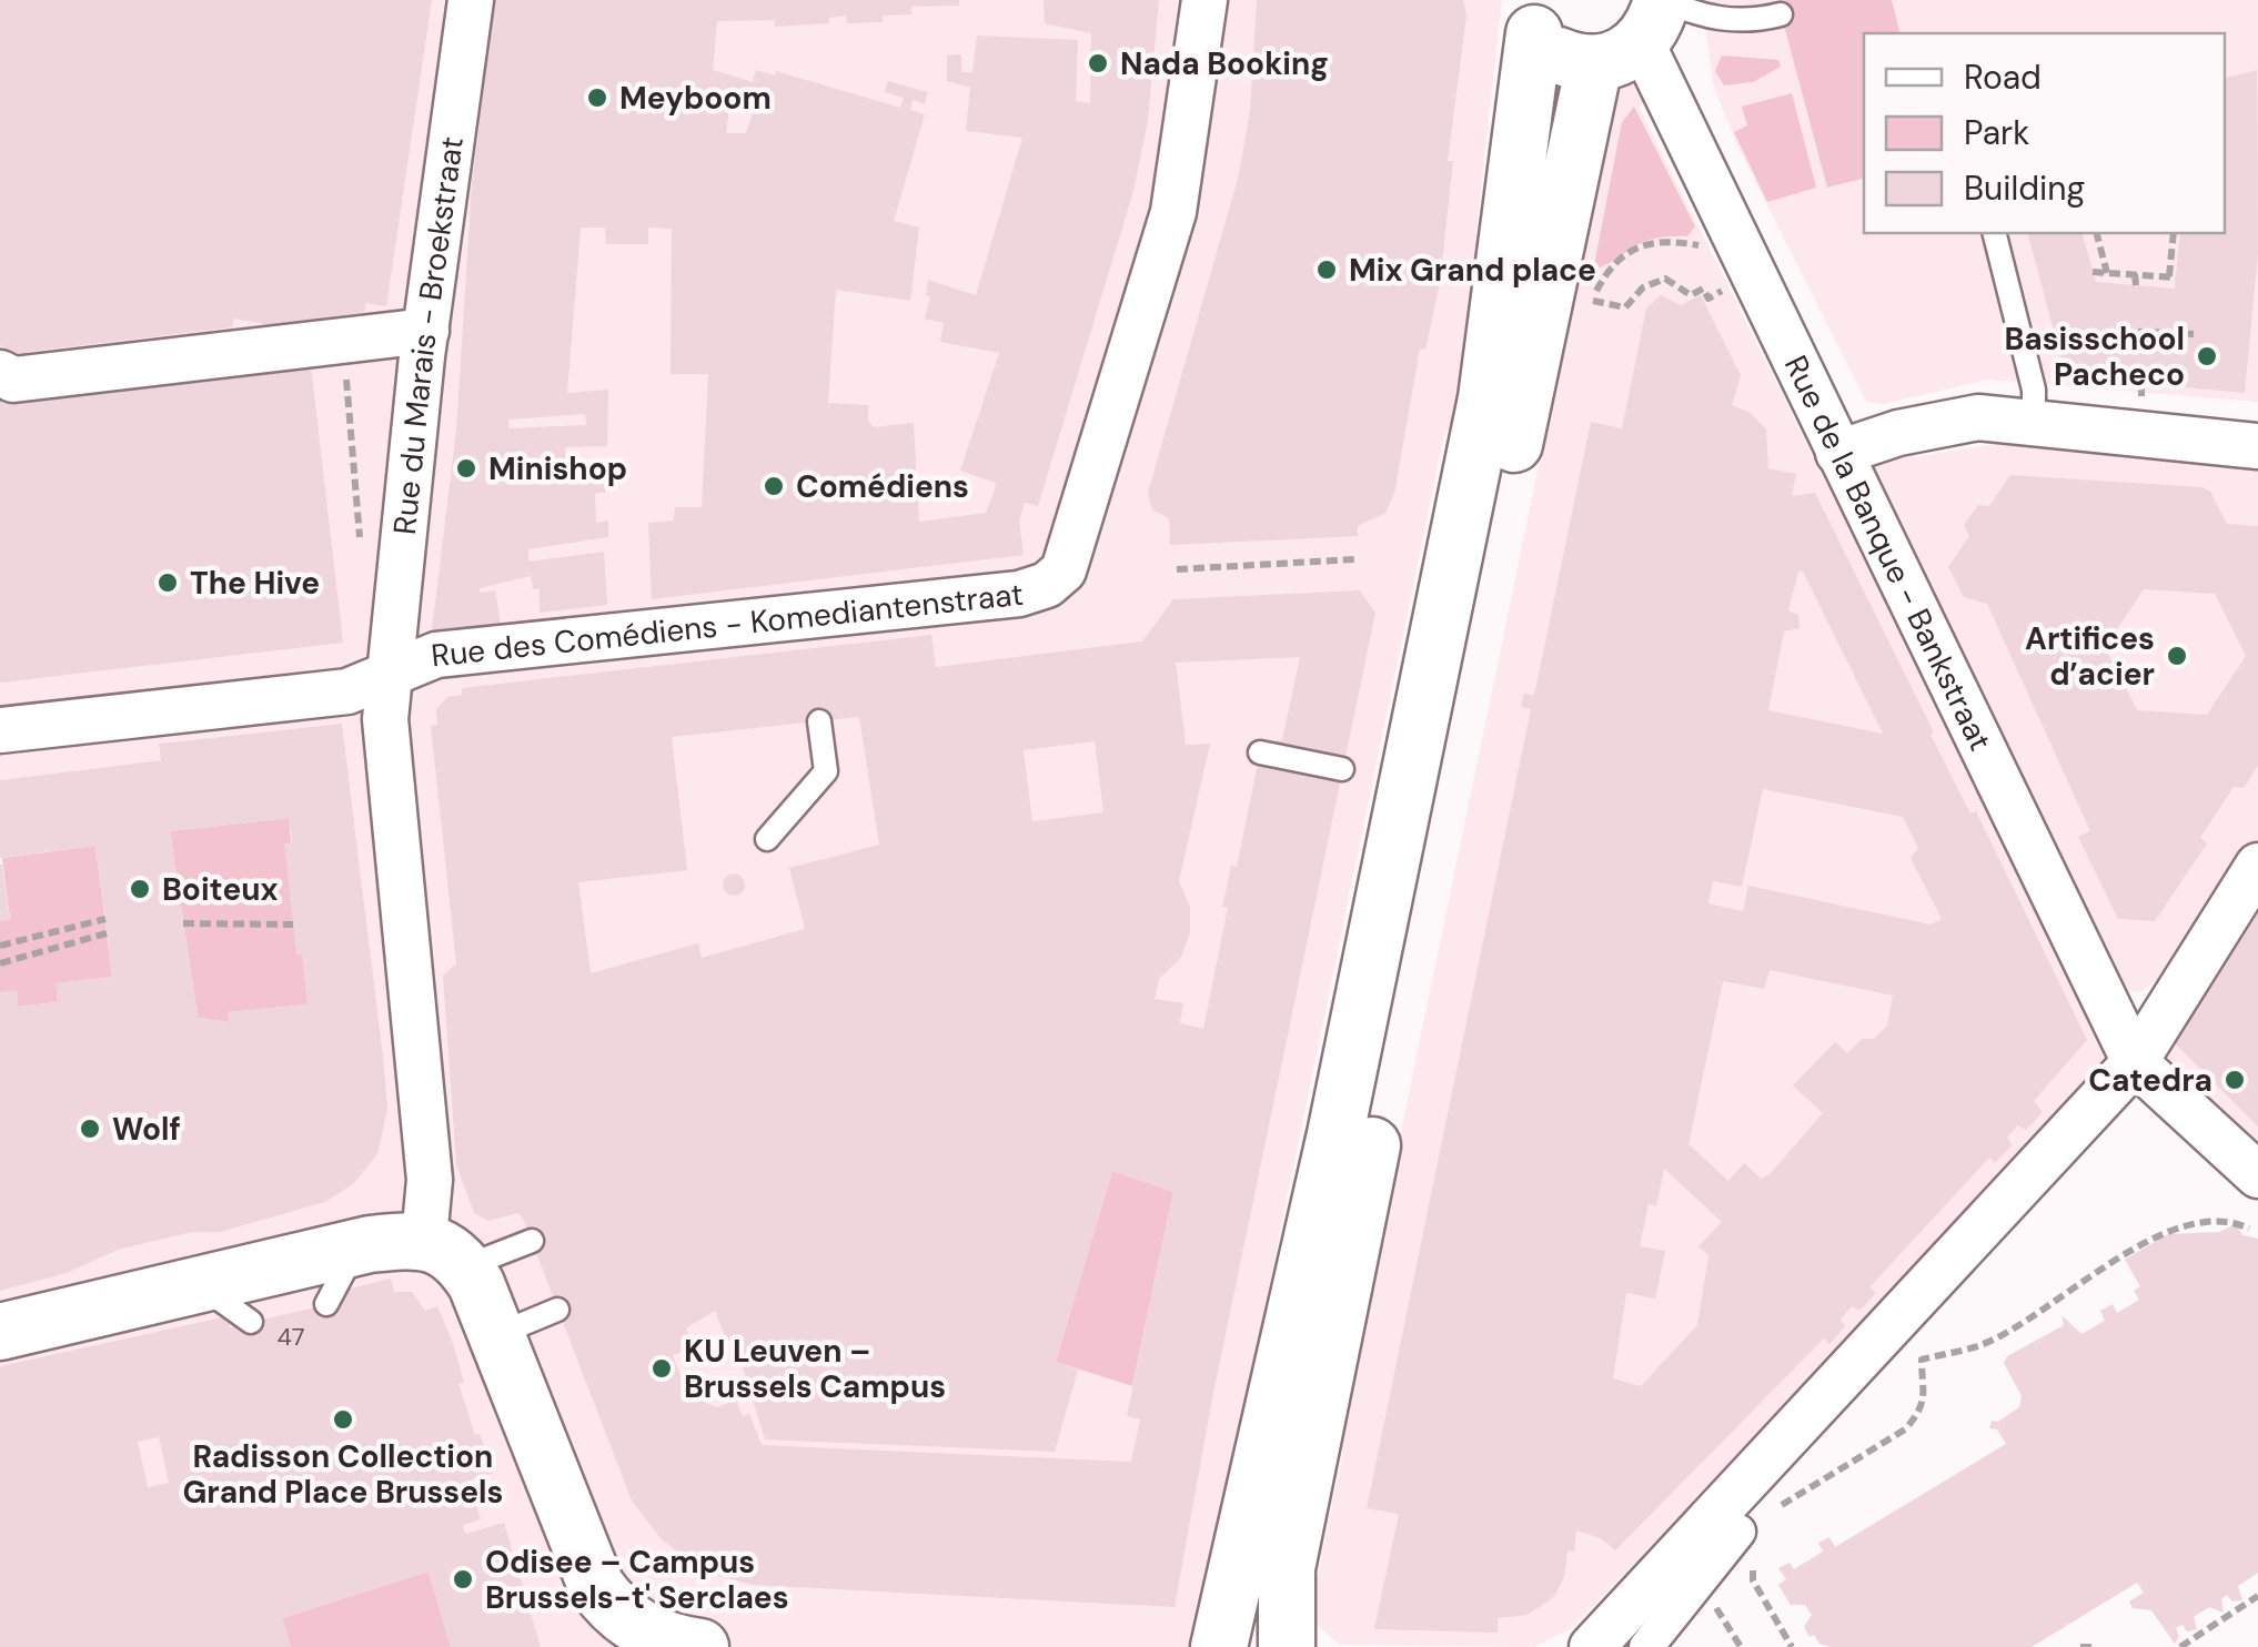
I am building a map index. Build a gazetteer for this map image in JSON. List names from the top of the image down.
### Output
{
  "streets": {
    "street": ["Rue du Marais - Broekstraat", "Rue de la Banque - Bankstraat", "Rue des Comédiens - Komediantenstraat"]
  },
  "crossings": [
    ["Rue du Marais - Broekstraat", "Rue des Comédiens - Komediantenstraat"]
  ],
  "places": [
    "Nada Booking",
    "Meyboom",
    "Mix Grand place",
    "Basisschool Pacheco",
    "Minishop",
    "Comédiens",
    "The Hive",
    "Artifices d’acier",
    "Boiteux",
    "Catedra",
    "Wolf",
    "KU Leuven – Brussels Campus",
    "Radisson Collection Grand Place Brussels",
    "Odisee – Campus Brussels-t' Serclaes"
  ],
  "house_numbers": ["47"],
  "legend": ["Road", "Park", "Building"]
}
